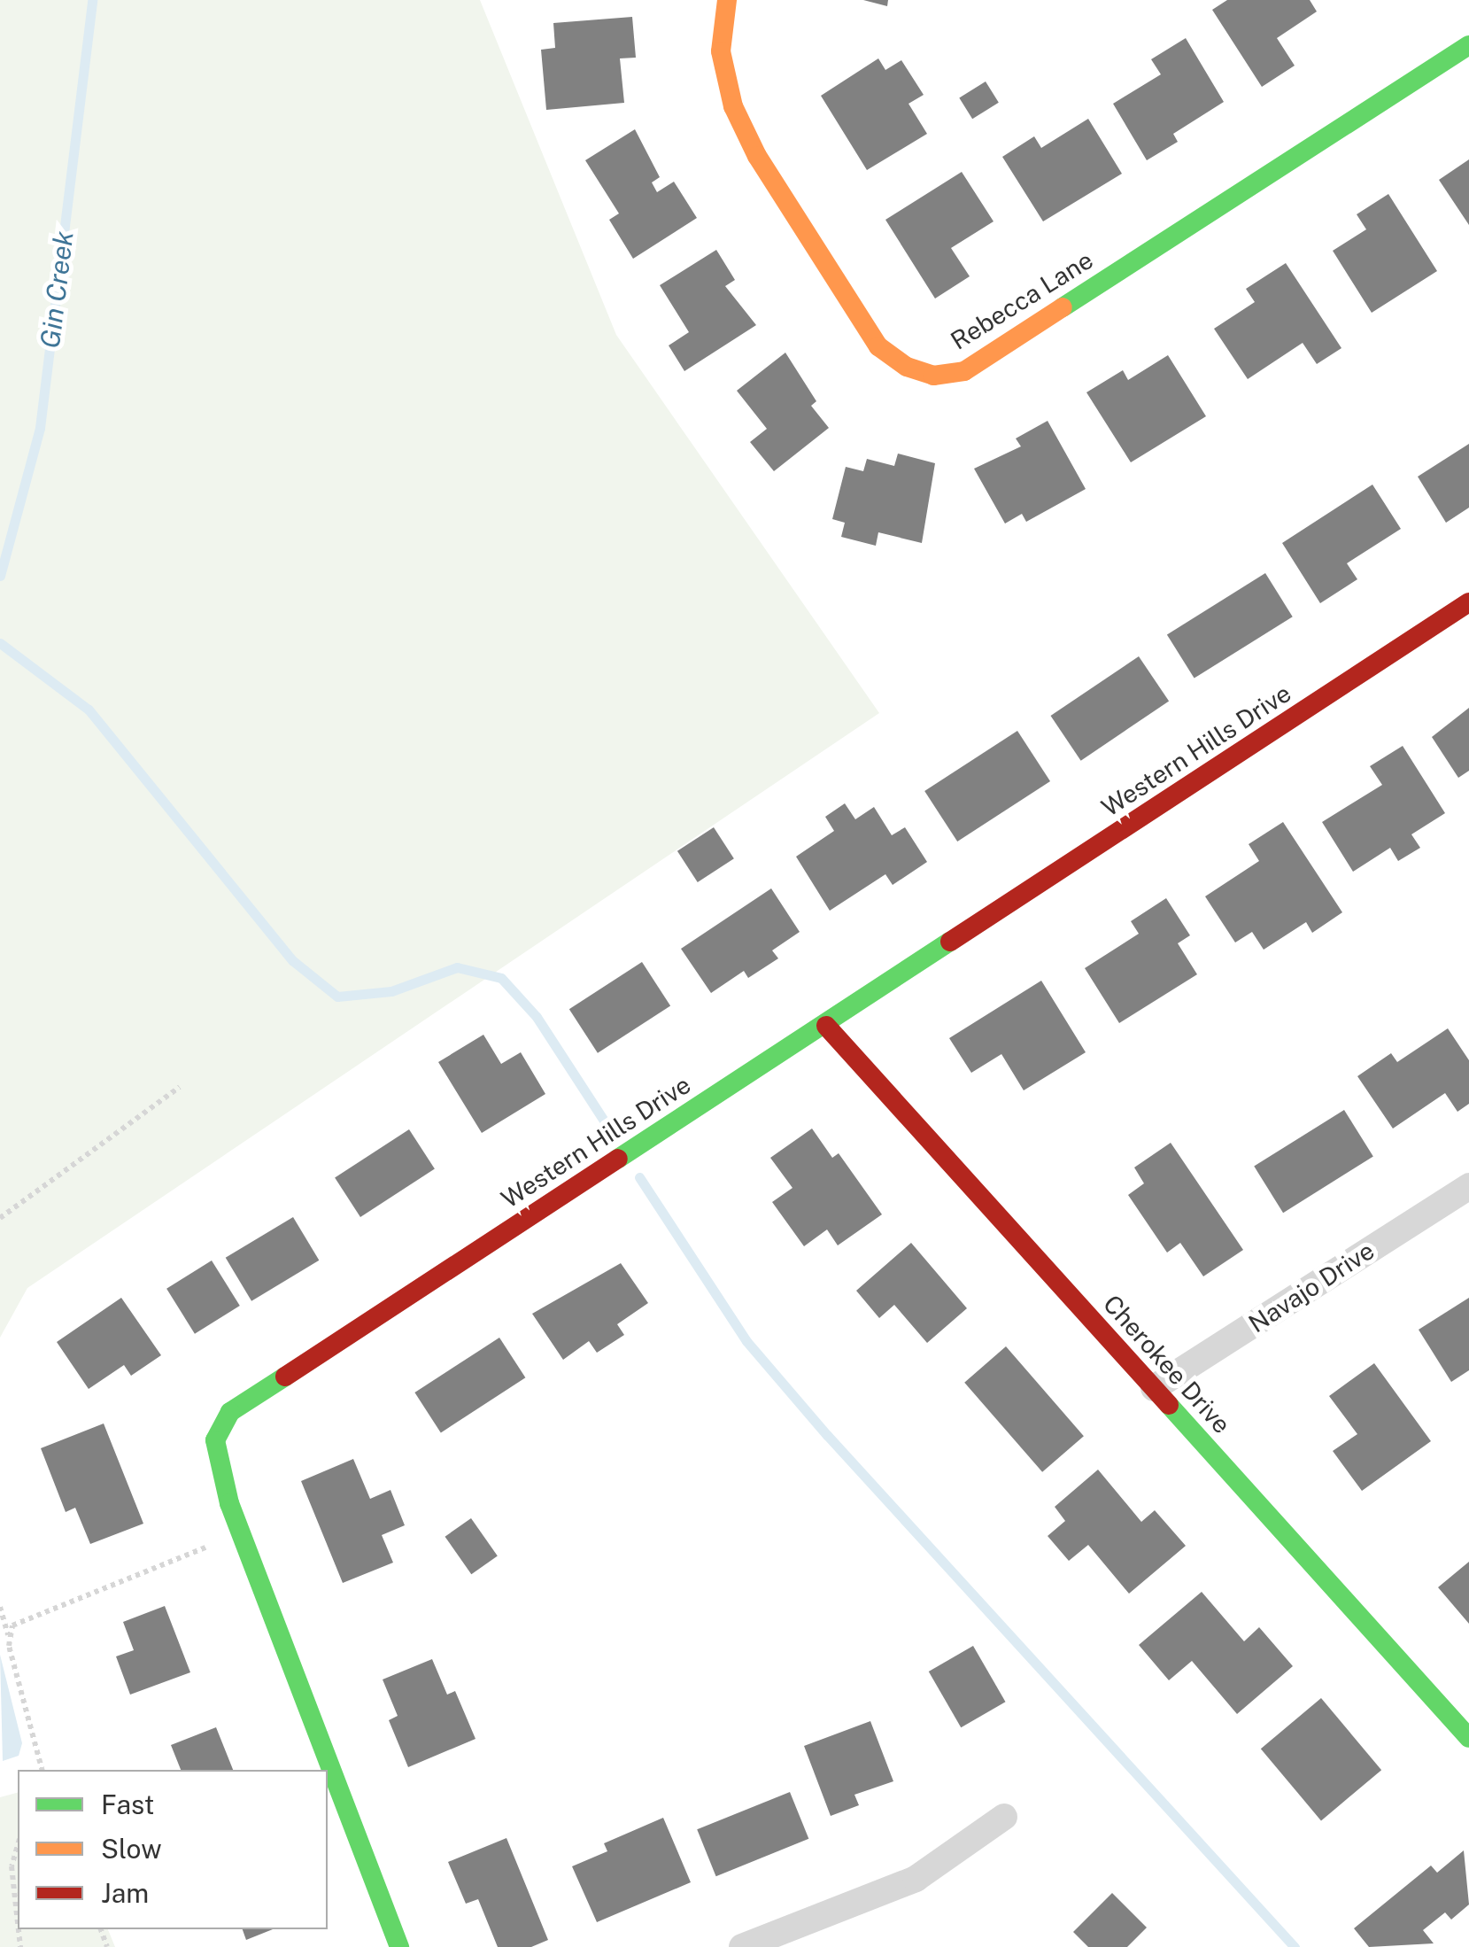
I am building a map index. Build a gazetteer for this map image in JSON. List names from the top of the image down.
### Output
{
  "streets": {
    "street": [
      "Rebecca Lane",
      "Western Hills Drive",
      "Navajo Drive",
      "Cherokee Drive"
    ]
  },
  "crossings": [
    ["Western Hills Drive", "Cherokee Drive"],
    ["Navajo Drive", "Cherokee Drive"]
  ],
  "water": ["Gin Creek"],
  "legend": ["Fast", "Slow", "Jam"]
}
